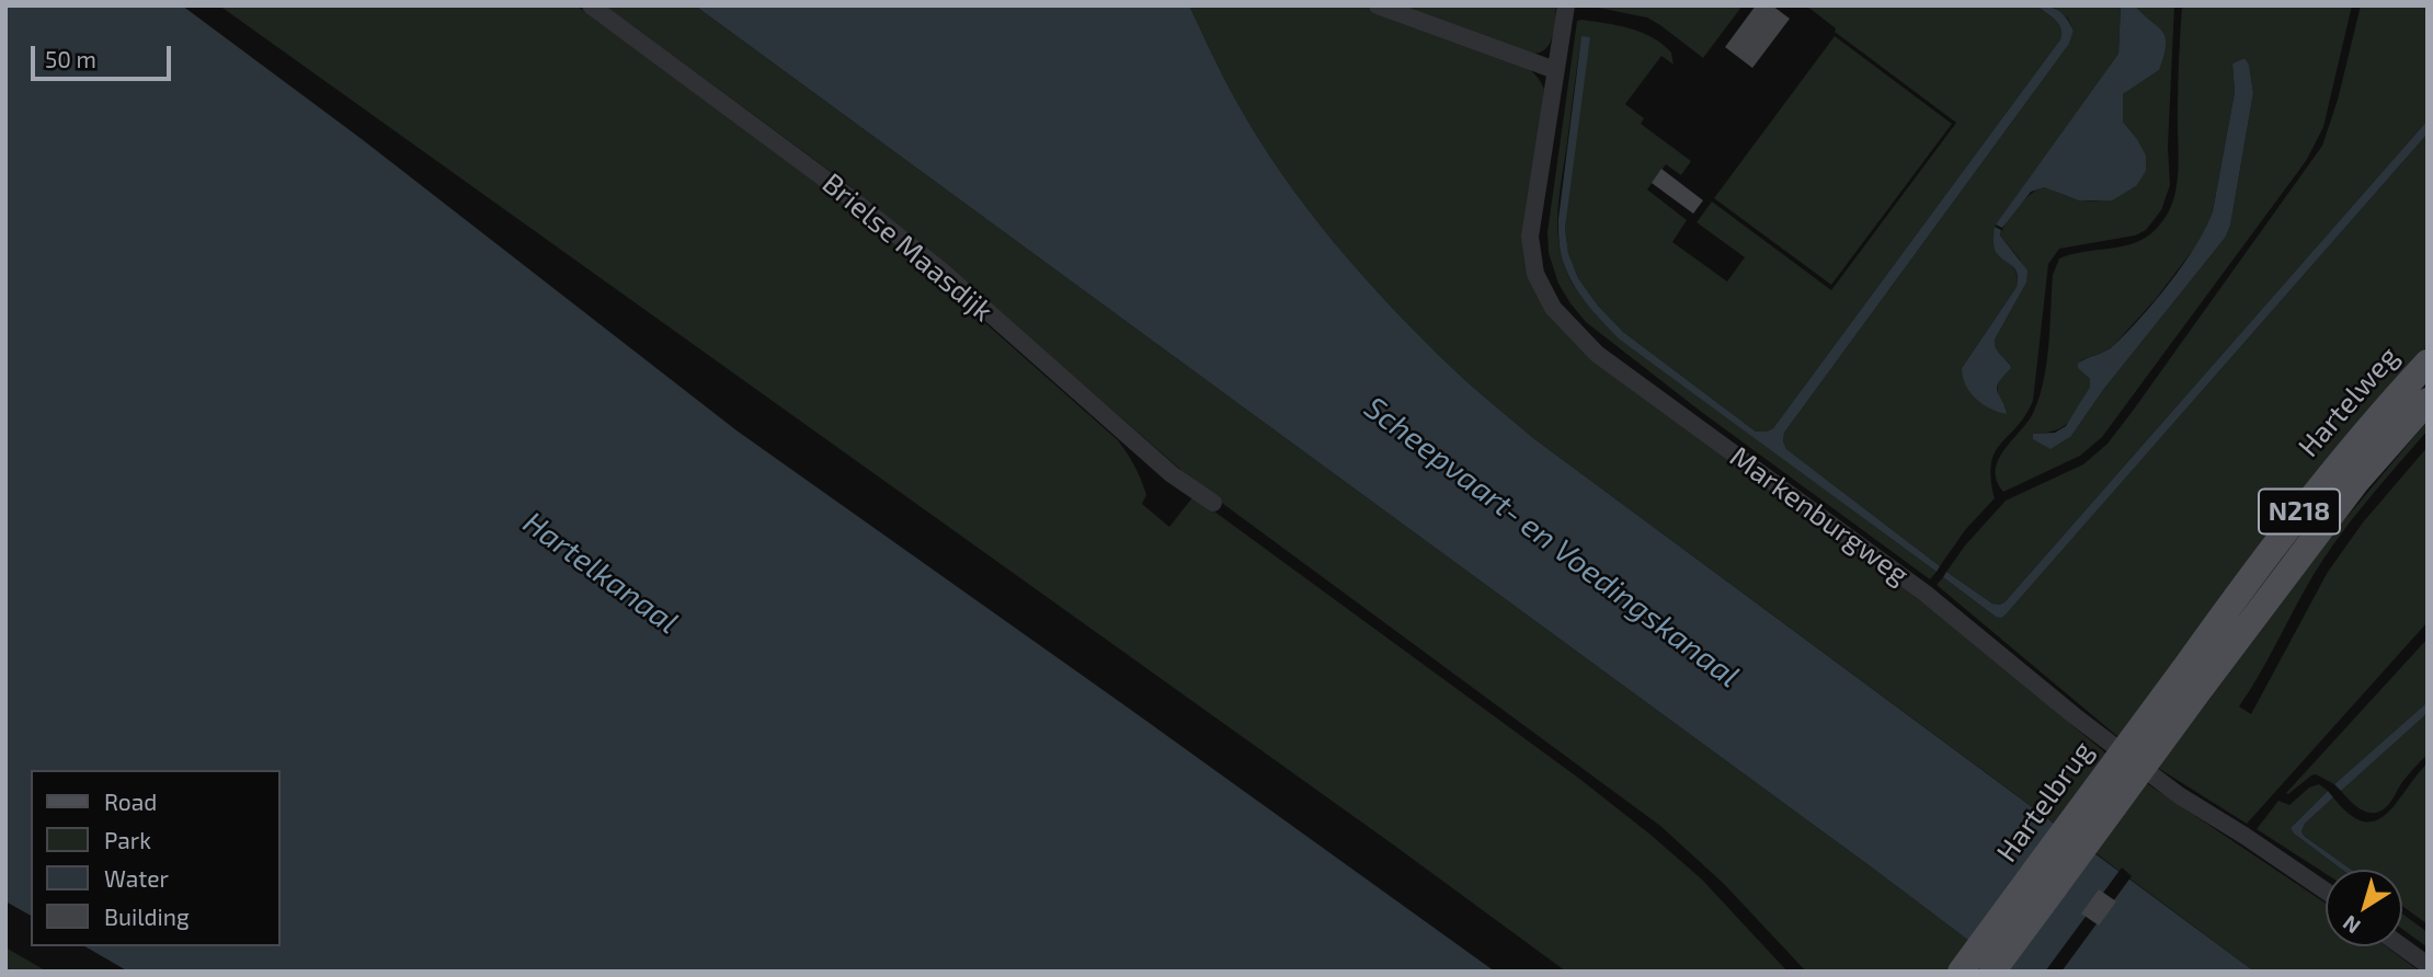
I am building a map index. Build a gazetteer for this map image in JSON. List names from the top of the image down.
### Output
{
  "streets": {
    "main road": ["Hartelweg", "N218", "Hartelbrug"],
    "street": ["Brielse Maasdijk", "Markenburgweg"]
  },
  "crossings": [
    ["Hartelweg", "Hartelbrug"]
  ],
  "water": ["Scheepvaart- en Voedingskanaal", "Hartelkanaal"],
  "legend": [
    "Road",
    "Park",
    "Water",
    "Building"
  ],
  "scale_bar": "50 m",
  "north": "bottom left"
}
